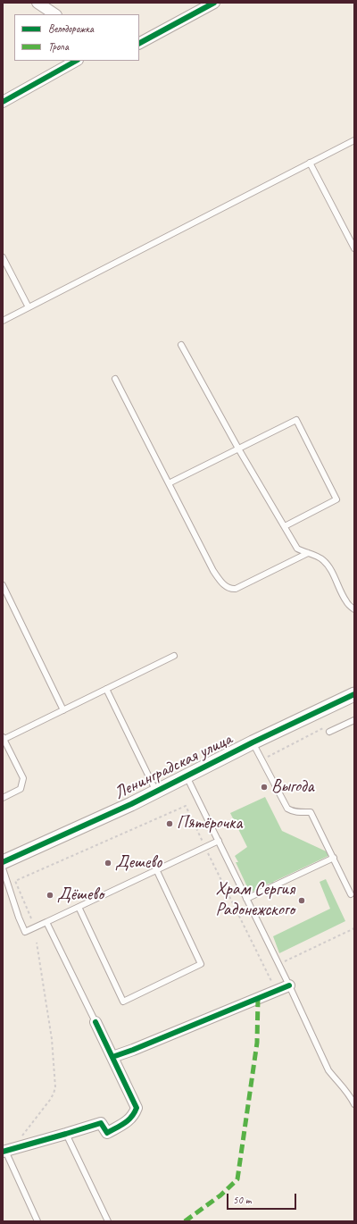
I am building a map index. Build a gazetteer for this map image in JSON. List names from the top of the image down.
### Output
{
  "streets": {
    "street": ["Ленинградская улица"]
  },
  "places": [
    "Выгода",
    "Пятёрочка",
    "Дешево",
    "Дёшево",
    "Храм Сергия Радонежского"
  ],
  "legend": ["Велодорожка", "Тропа"],
  "scale_bar": "50 m"
}
